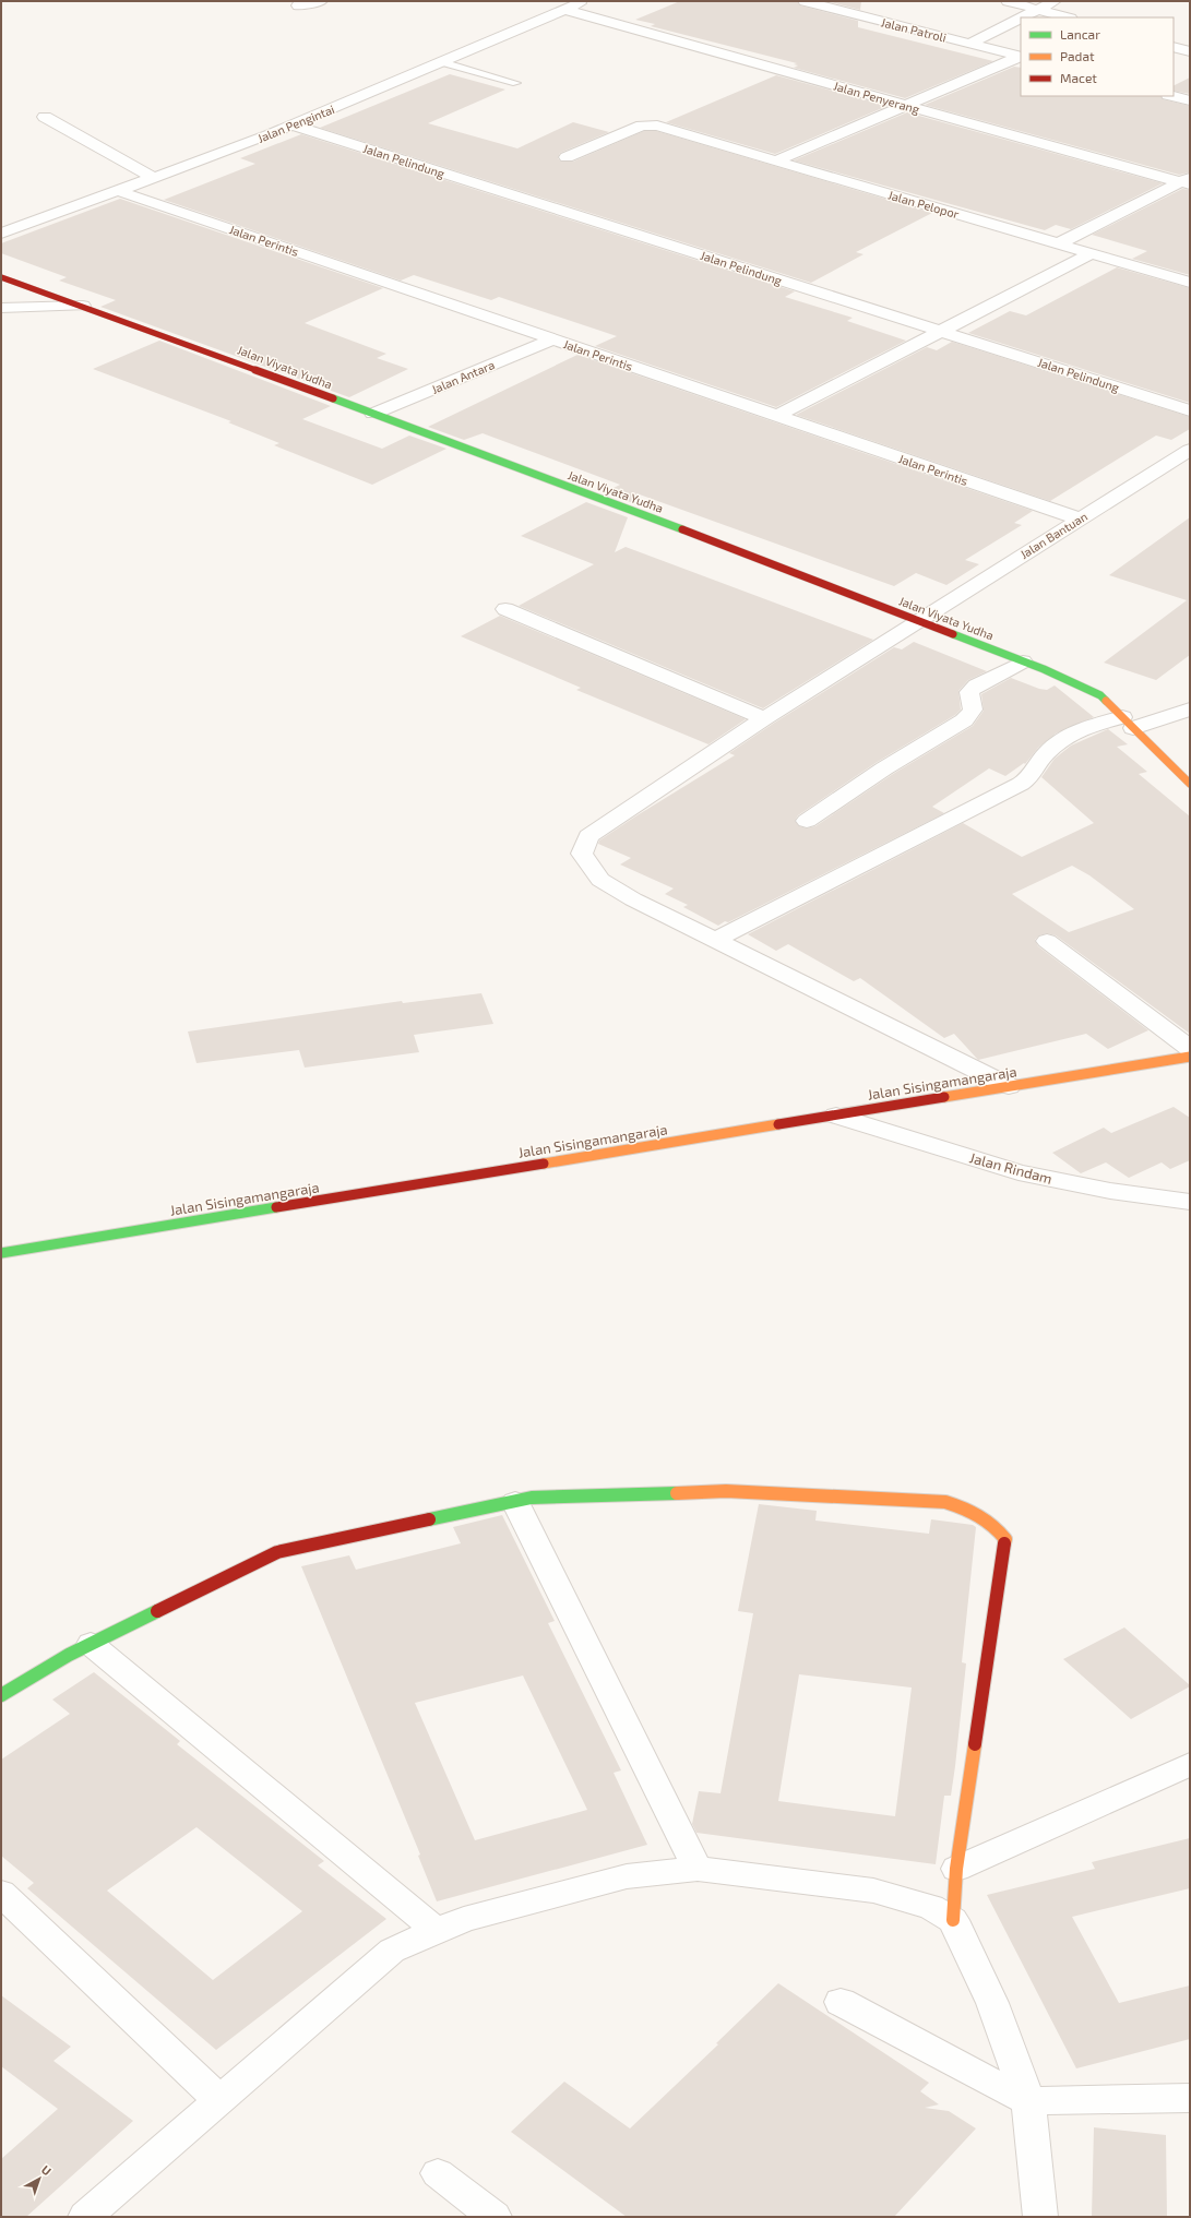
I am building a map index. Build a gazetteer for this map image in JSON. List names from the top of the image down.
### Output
{
  "streets": {
    "main road": ["Jalan Viyata Yudha", "Jalan Sisingamangaraja"],
    "street": [
      "Jalan Patroli",
      "Jalan Penyerang",
      "Jalan Pengintai",
      "Jalan Pelindung",
      "Jalan Pelopor",
      "Jalan Perintis",
      "Jalan Antara",
      "Jalan Bantuan",
      "Jalan Rindam"
    ]
  },
  "crossings": [
    ["Jalan Penyerang", "Jalan Pengintai"],
    ["Jalan Pengintai", "Jalan Pelindung"],
    ["Jalan Pengintai", "Jalan Perintis"],
    ["Jalan Perintis", "Jalan Antara"],
    ["Jalan Perintis", "Jalan Bantuan"],
    ["Jalan Viyata Yudha", "Jalan Antara"],
    ["Jalan Viyata Yudha", "Jalan Bantuan"],
    ["Jalan Sisingamangaraja", "Jalan Rindam"]
  ],
  "legend": ["Lancar", "Padat", "Macet"],
  "north": "top right"
}
